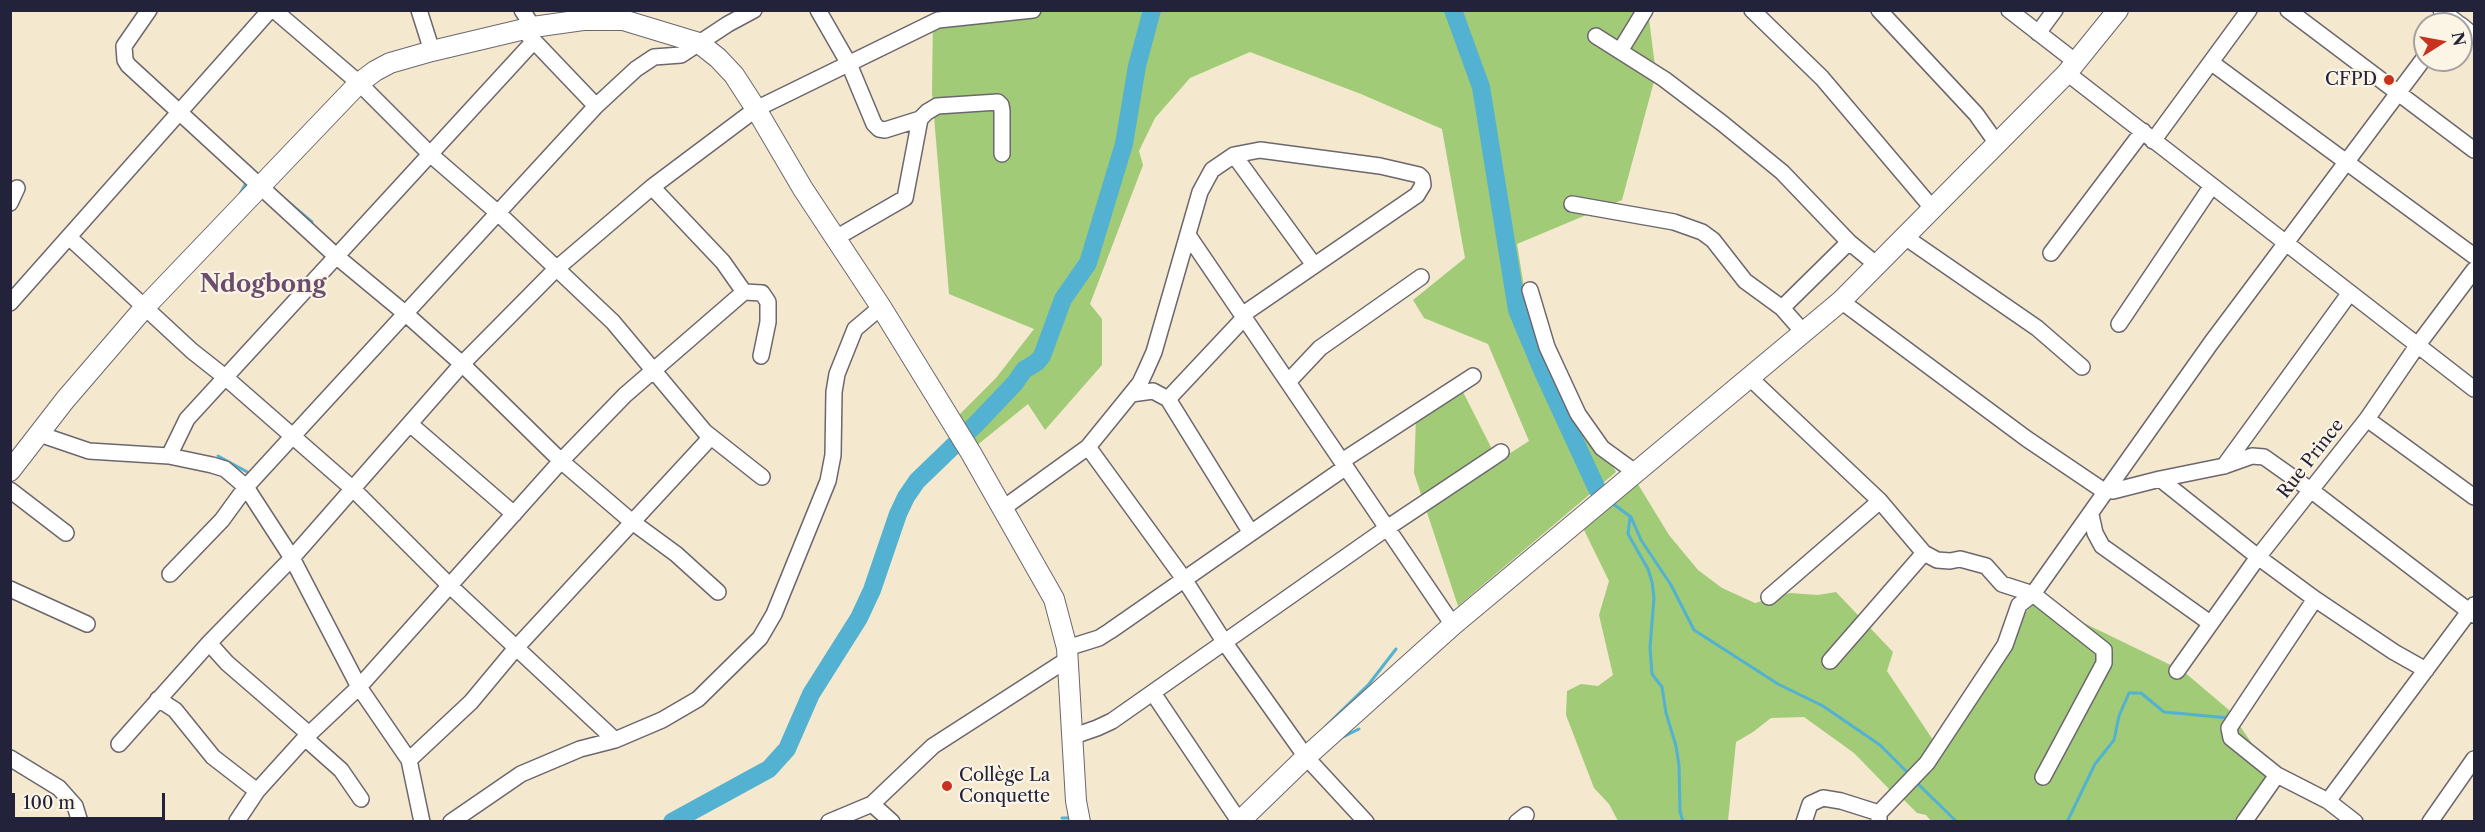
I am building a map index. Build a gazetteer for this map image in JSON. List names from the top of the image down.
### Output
{
  "streets": {
    "street": ["Rue Prince"]
  },
  "districts": ["Ndogbong"],
  "places": ["CFPD", "Collège La Conquette"],
  "scale_bar": "100 m",
  "north": "right"
}
